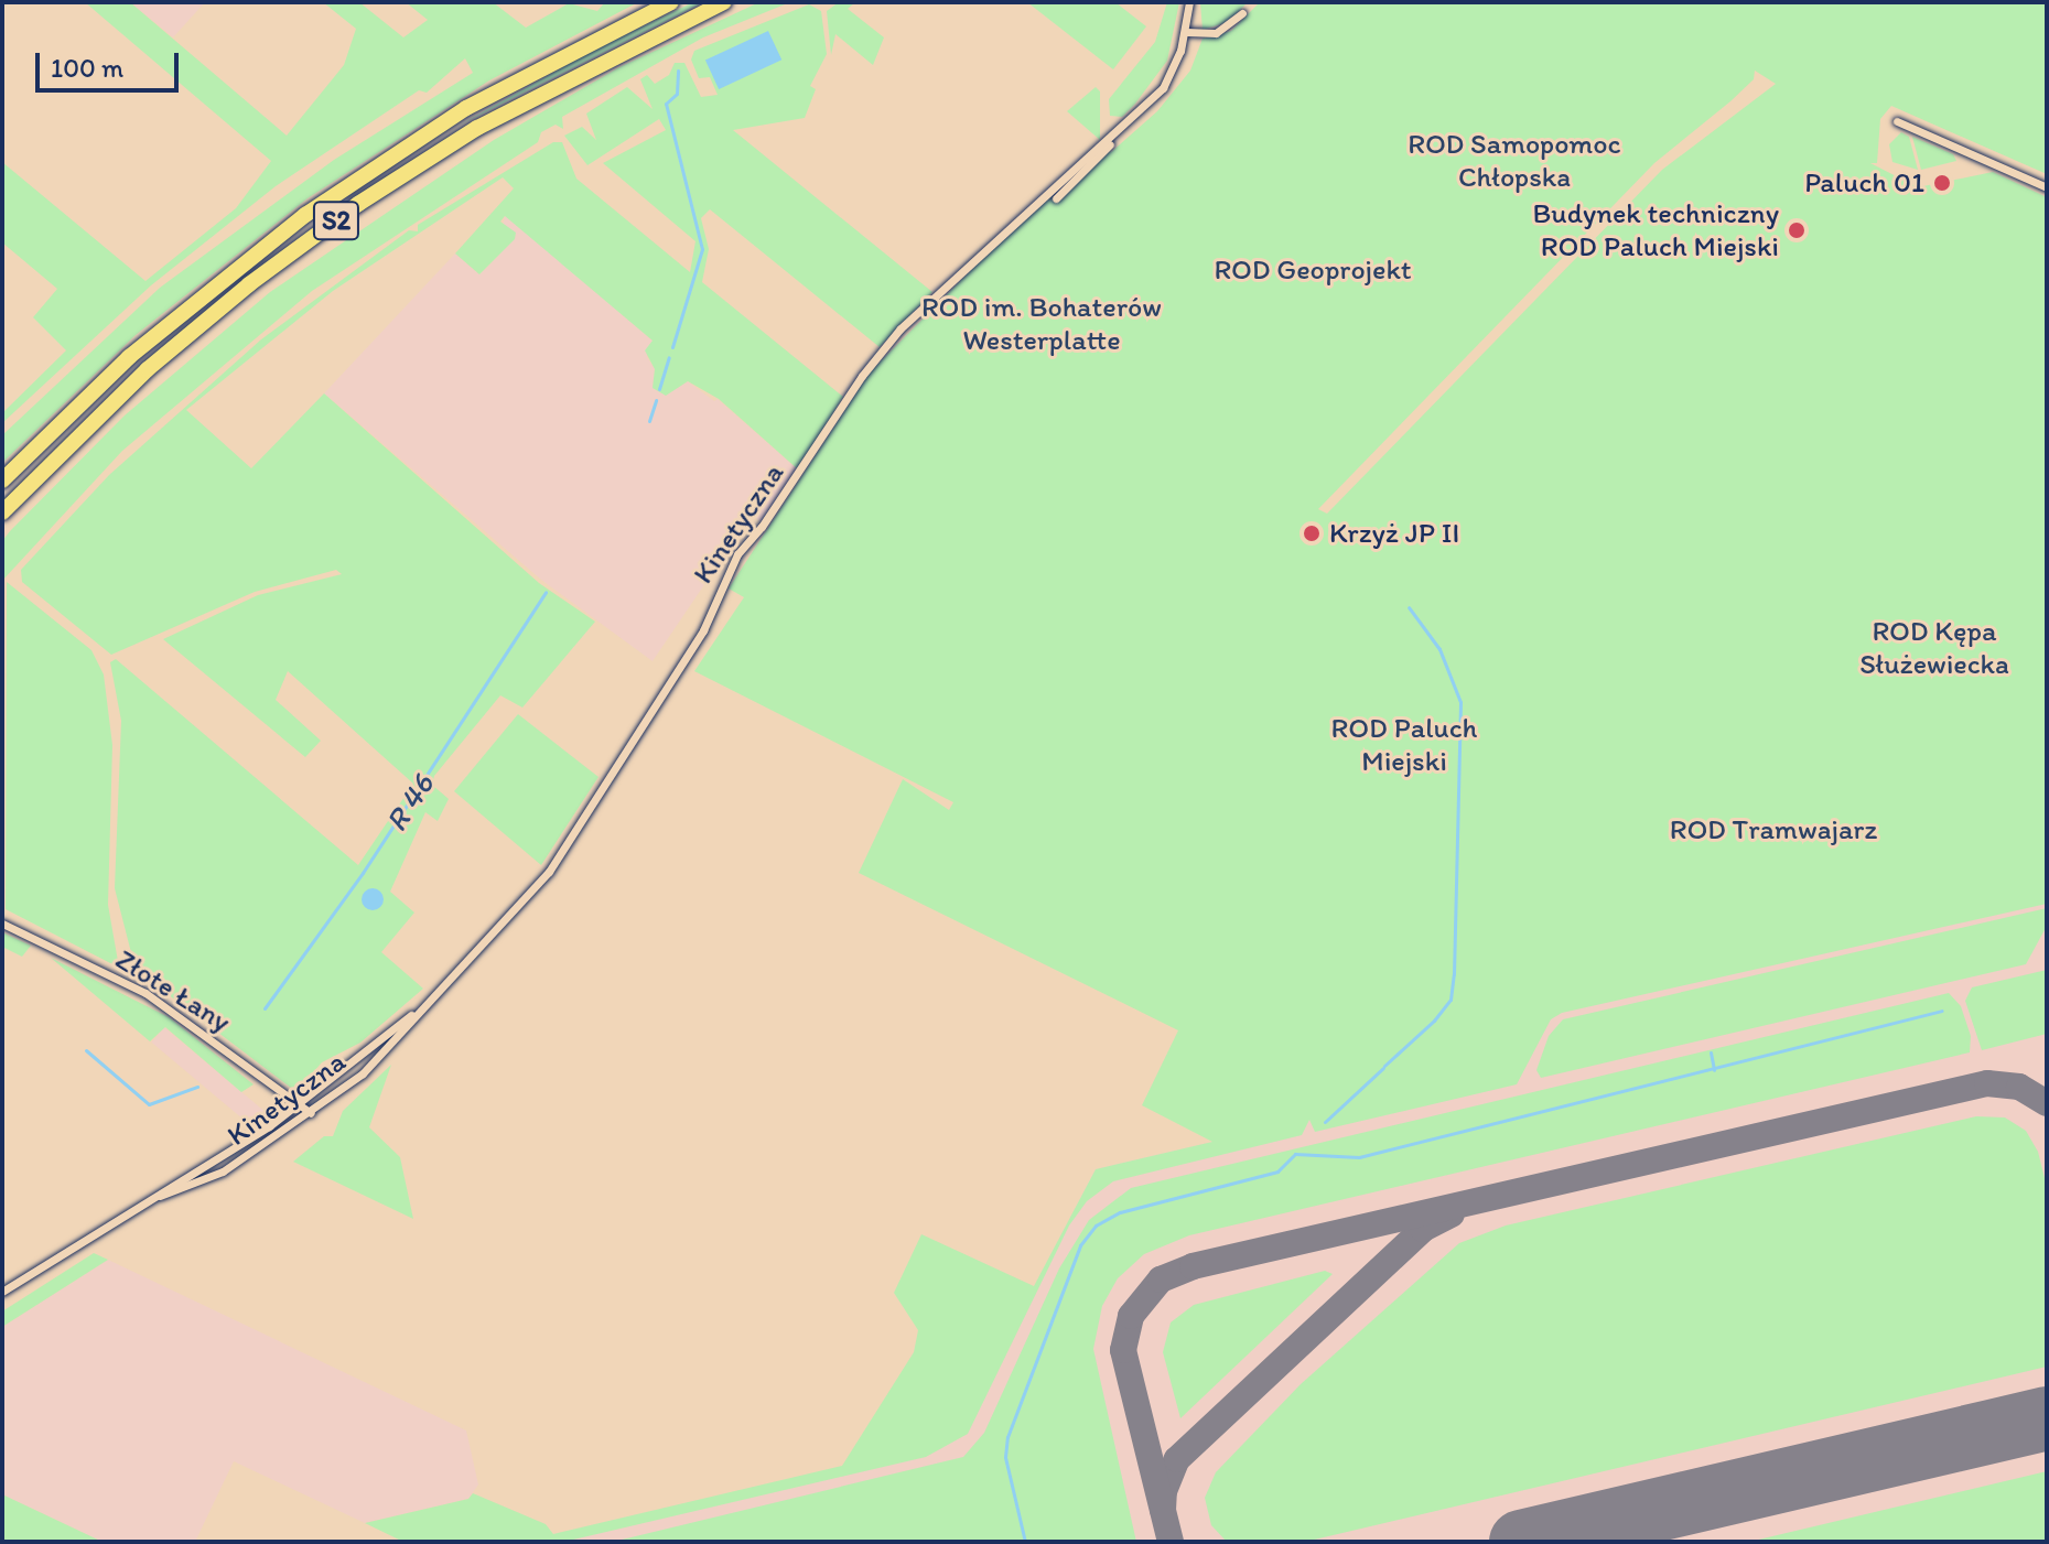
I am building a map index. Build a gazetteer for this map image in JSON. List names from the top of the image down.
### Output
{
  "streets": {
    "highway": ["S2"],
    "street": ["Kinetyczna", "Złote Łany"]
  },
  "crossings": [
    ["Kinetyczna", "Złote Łany"]
  ],
  "water": ["R 46"],
  "parks": [
    "ROD Samopomoc Chłopska",
    "ROD Geoprojekt",
    "ROD im. Bohaterów Westerplatte",
    "ROD Kępa Służewiecka",
    "ROD Paluch Miejski",
    "ROD Tramwajarz"
  ],
  "places": ["Paluch 01", "Budynek techniczny ROD Paluch Miejski", "Krzyż JP II"],
  "scale_bar": "100 m"
}
